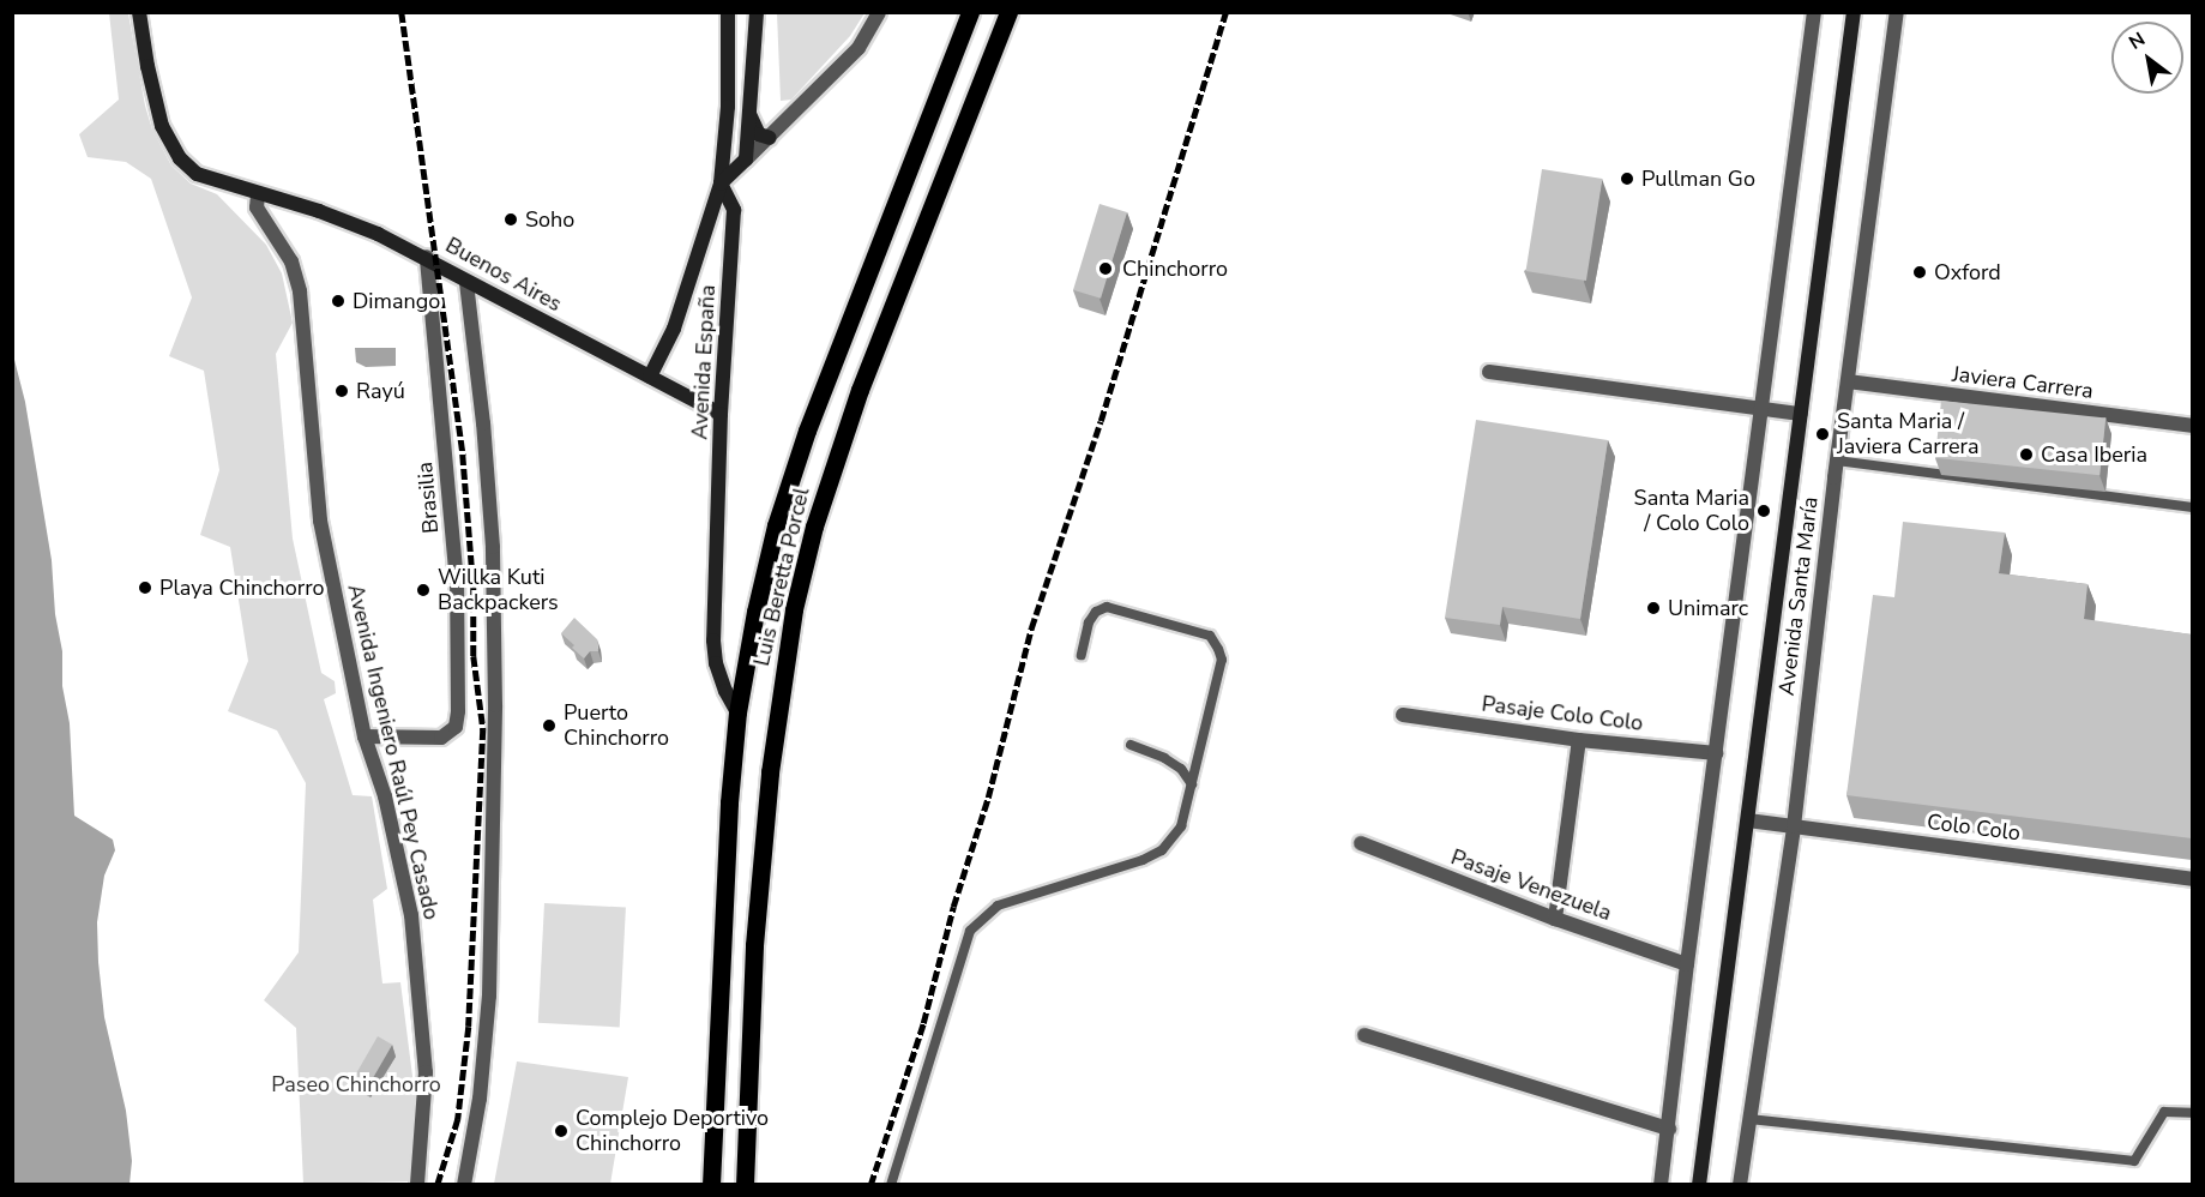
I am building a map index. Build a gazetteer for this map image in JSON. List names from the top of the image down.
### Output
{
  "streets": {
    "main road": ["Luis Beretta Porcel"],
    "street": [
      "Buenos Aires",
      "Avenida España",
      "Javiera Carrera",
      "Brasilia",
      "Avenida Santa María",
      "Pasaje Colo Colo",
      "Avenida Ingeniero Raúl Pey Casado",
      "Colo Colo",
      "Pasaje Venezuela"
    ]
  },
  "crossings": [
    ["Buenos Aires", "Avenida España"],
    ["Buenos Aires", "Brasilia"],
    ["Buenos Aires", "Avenida Ingeniero Raúl Pey Casado"],
    ["Avenida España", "Luis Beretta Porcel"],
    ["Javiera Carrera", "Avenida Santa María"],
    ["Brasilia", "Avenida Ingeniero Raúl Pey Casado"],
    ["Avenida Santa María", "Colo Colo"]
  ],
  "parks": ["Paseo Chinchorro"],
  "places": [
    "Pullman Go",
    "Soho",
    "Chinchorro",
    "Oxford",
    "Dimango",
    "Rayú",
    "Santa Maria / Javiera Carrera",
    "Casa Iberia",
    "Santa Maria / Colo Colo",
    "Playa Chinchorro",
    "Willka Kuti Backpackers",
    "Unimarc",
    "Puerto Chinchorro",
    "Complejo Deportivo Chinchorro"
  ],
  "north": "top left"
}
